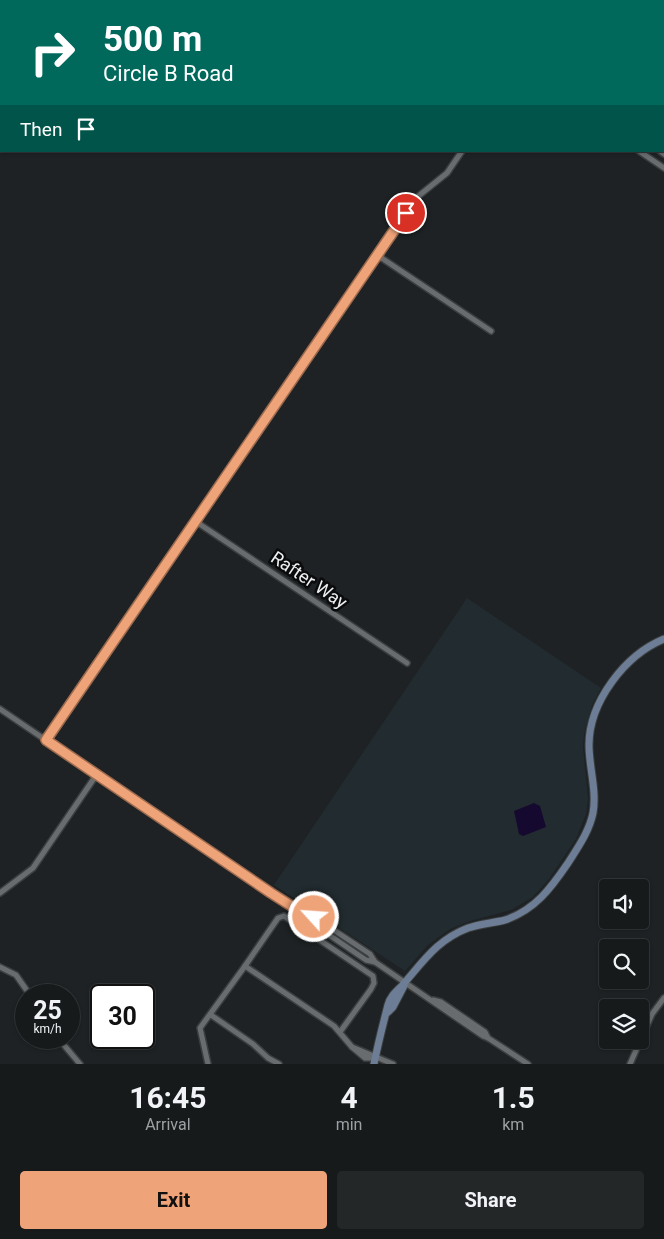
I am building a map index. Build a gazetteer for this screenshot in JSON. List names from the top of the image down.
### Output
{
  "streets": {
    "street": ["Rafter Way"]
  },
  "page": {
    "turn": ["500 m", "Circle B Road"],
    "then": "Then",
    "speed": "25 km/h",
    "limit": "30",
    "eta": [
      "16:45",
      "Arrival",
      "4",
      "min",
      "1.5",
      "km"
    ],
    "buttons": ["Exit", "Share"]
  }
}
